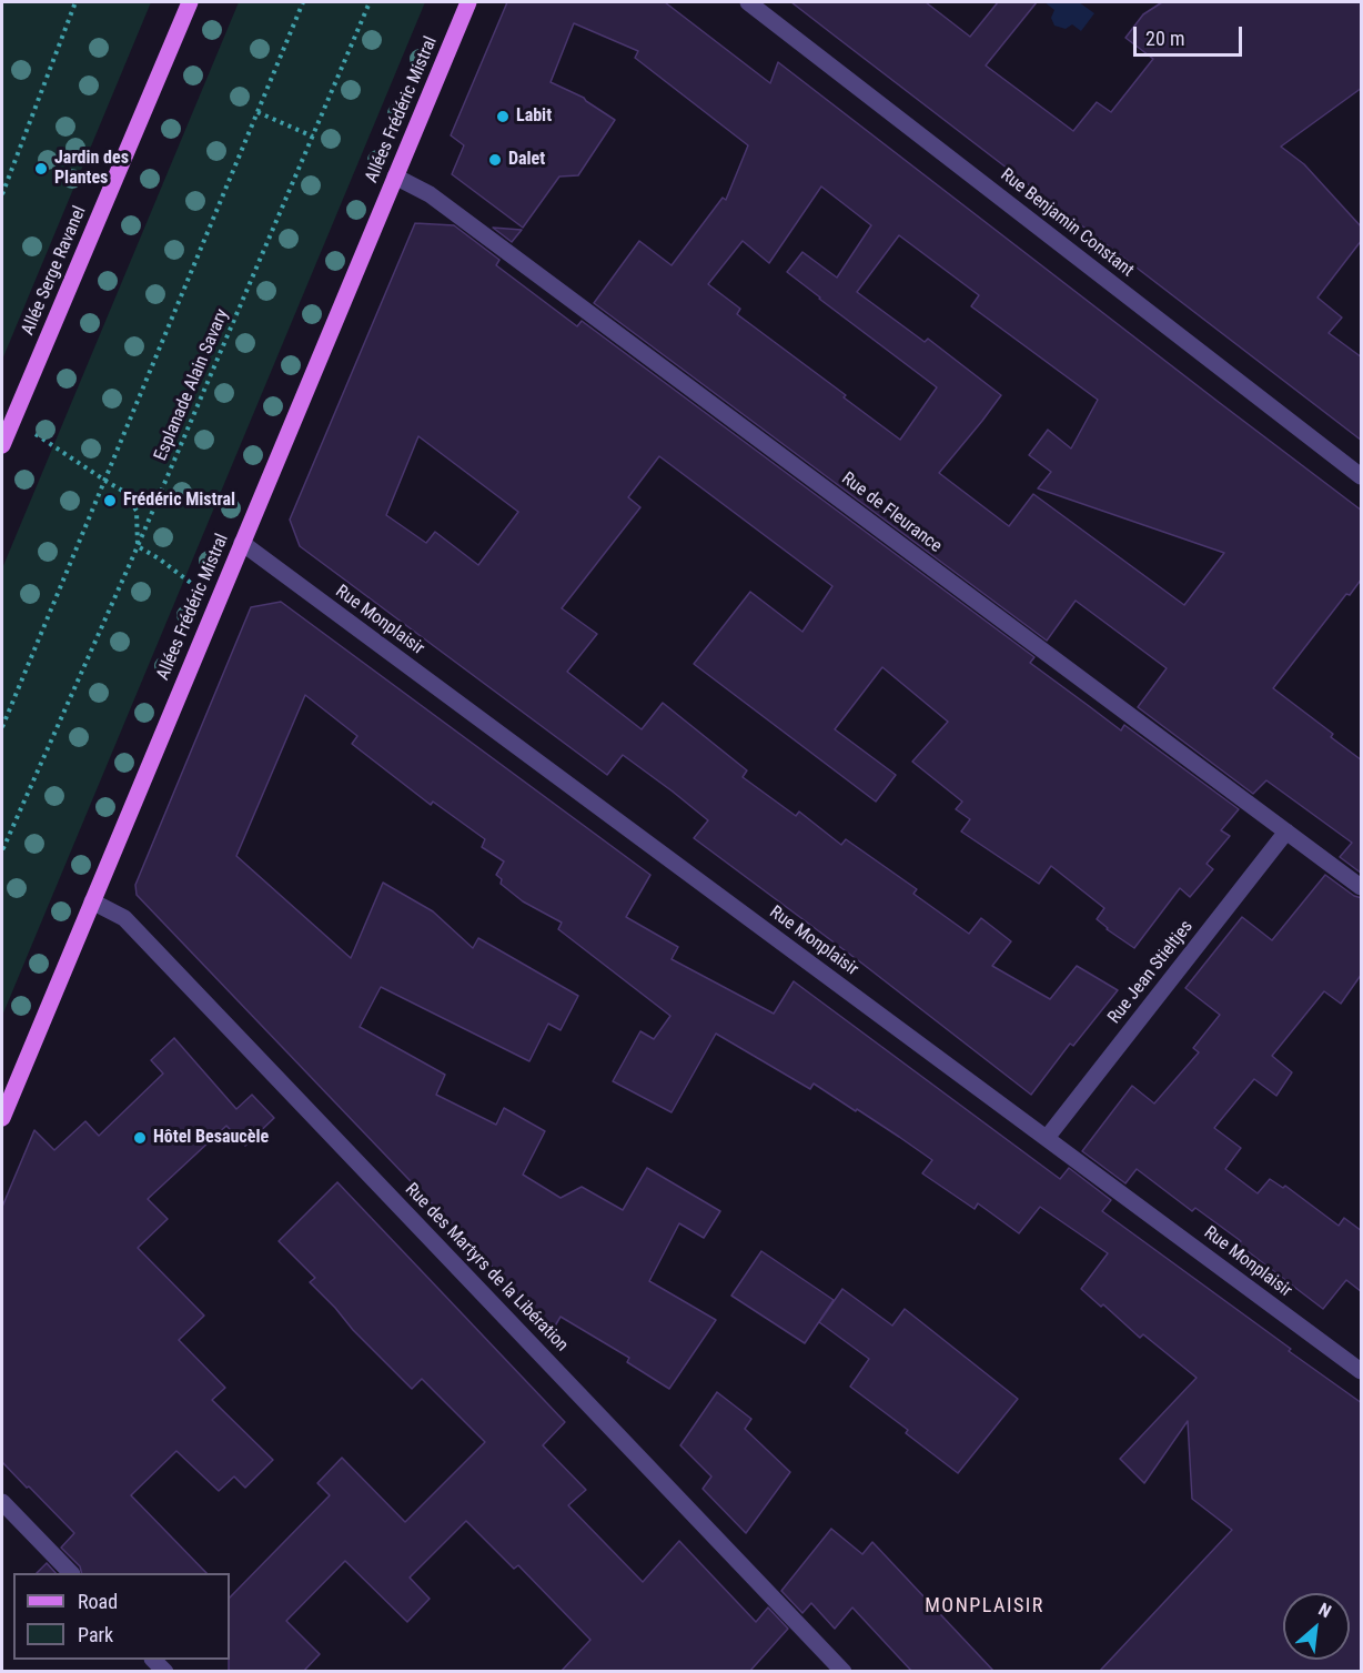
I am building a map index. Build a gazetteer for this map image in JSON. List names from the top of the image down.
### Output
{
  "streets": {
    "main road": ["Allées Frédéric Mistral", "Allée Serge Ravanel"],
    "street": [
      "Rue Benjamin Constant",
      "Rue de Fleurance",
      "Rue Monplaisir",
      "Rue Jean Stieltjes",
      "Rue des Martyrs de la Libération"
    ],
    "path": ["Esplanade Alain Savary"]
  },
  "crossings": [
    ["Allées Frédéric Mistral", "Rue de Fleurance"],
    ["Allées Frédéric Mistral", "Rue Monplaisir"],
    ["Allées Frédéric Mistral", "Rue des Martyrs de la Libération"],
    ["Rue de Fleurance", "Rue Jean Stieltjes"],
    ["Rue Monplaisir", "Rue Jean Stieltjes"]
  ],
  "districts": ["MONPLAISIR"],
  "places": [
    "Labit",
    "Dalet",
    "Jardin des Plantes",
    "Frédéric Mistral",
    "Hôtel Besaucèle"
  ],
  "legend": ["Road", "Park"],
  "scale_bar": "20 m",
  "north": "top right"
}
